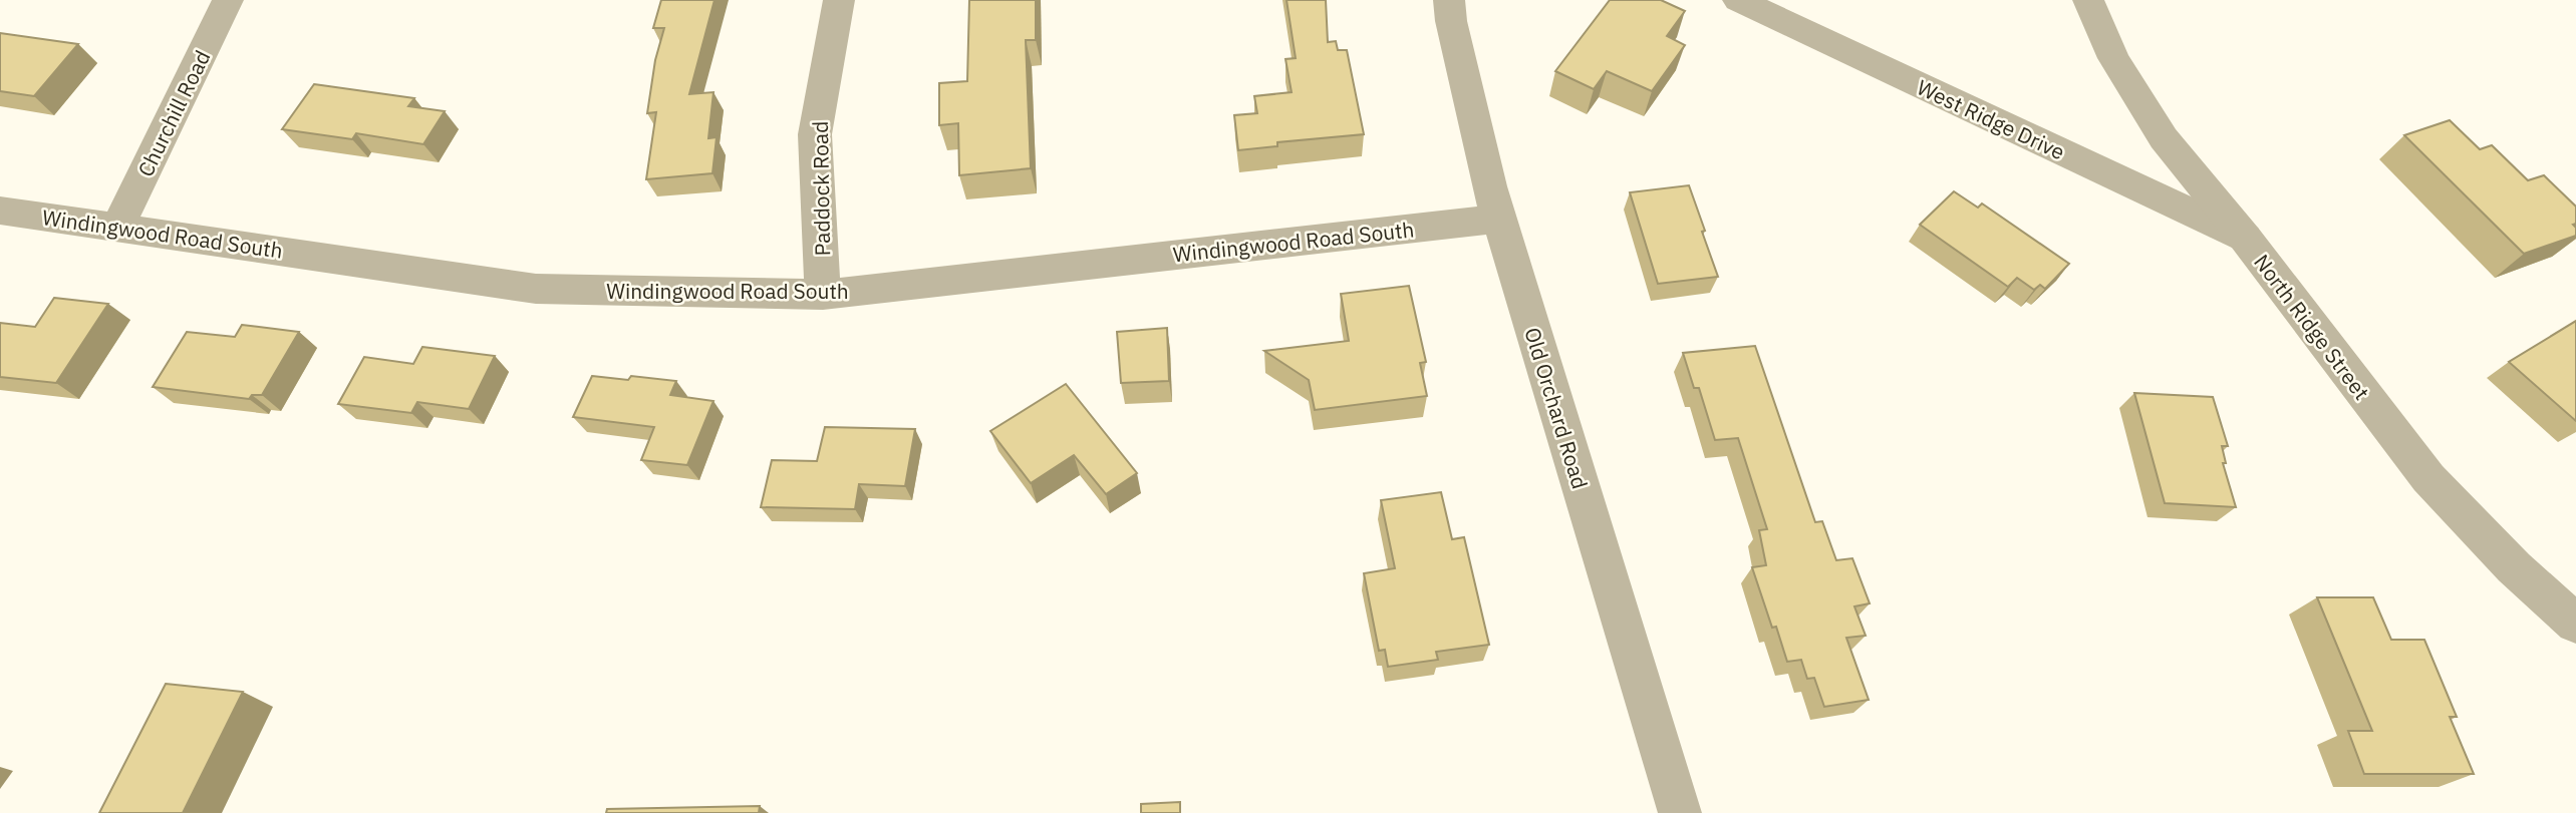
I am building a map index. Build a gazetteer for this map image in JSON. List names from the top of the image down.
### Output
{
  "streets": {
    "street": [
      "Churchill Road",
      "West Ridge Drive",
      "Paddock Road",
      "Windingwood Road South",
      "North Ridge Street",
      "Old Orchard Road"
    ]
  },
  "crossings": [
    ["Churchill Road", "Windingwood Road South"],
    ["West Ridge Drive", "North Ridge Street"],
    ["Paddock Road", "Windingwood Road South"],
    ["Windingwood Road South", "Old Orchard Road"]
  ]
}
